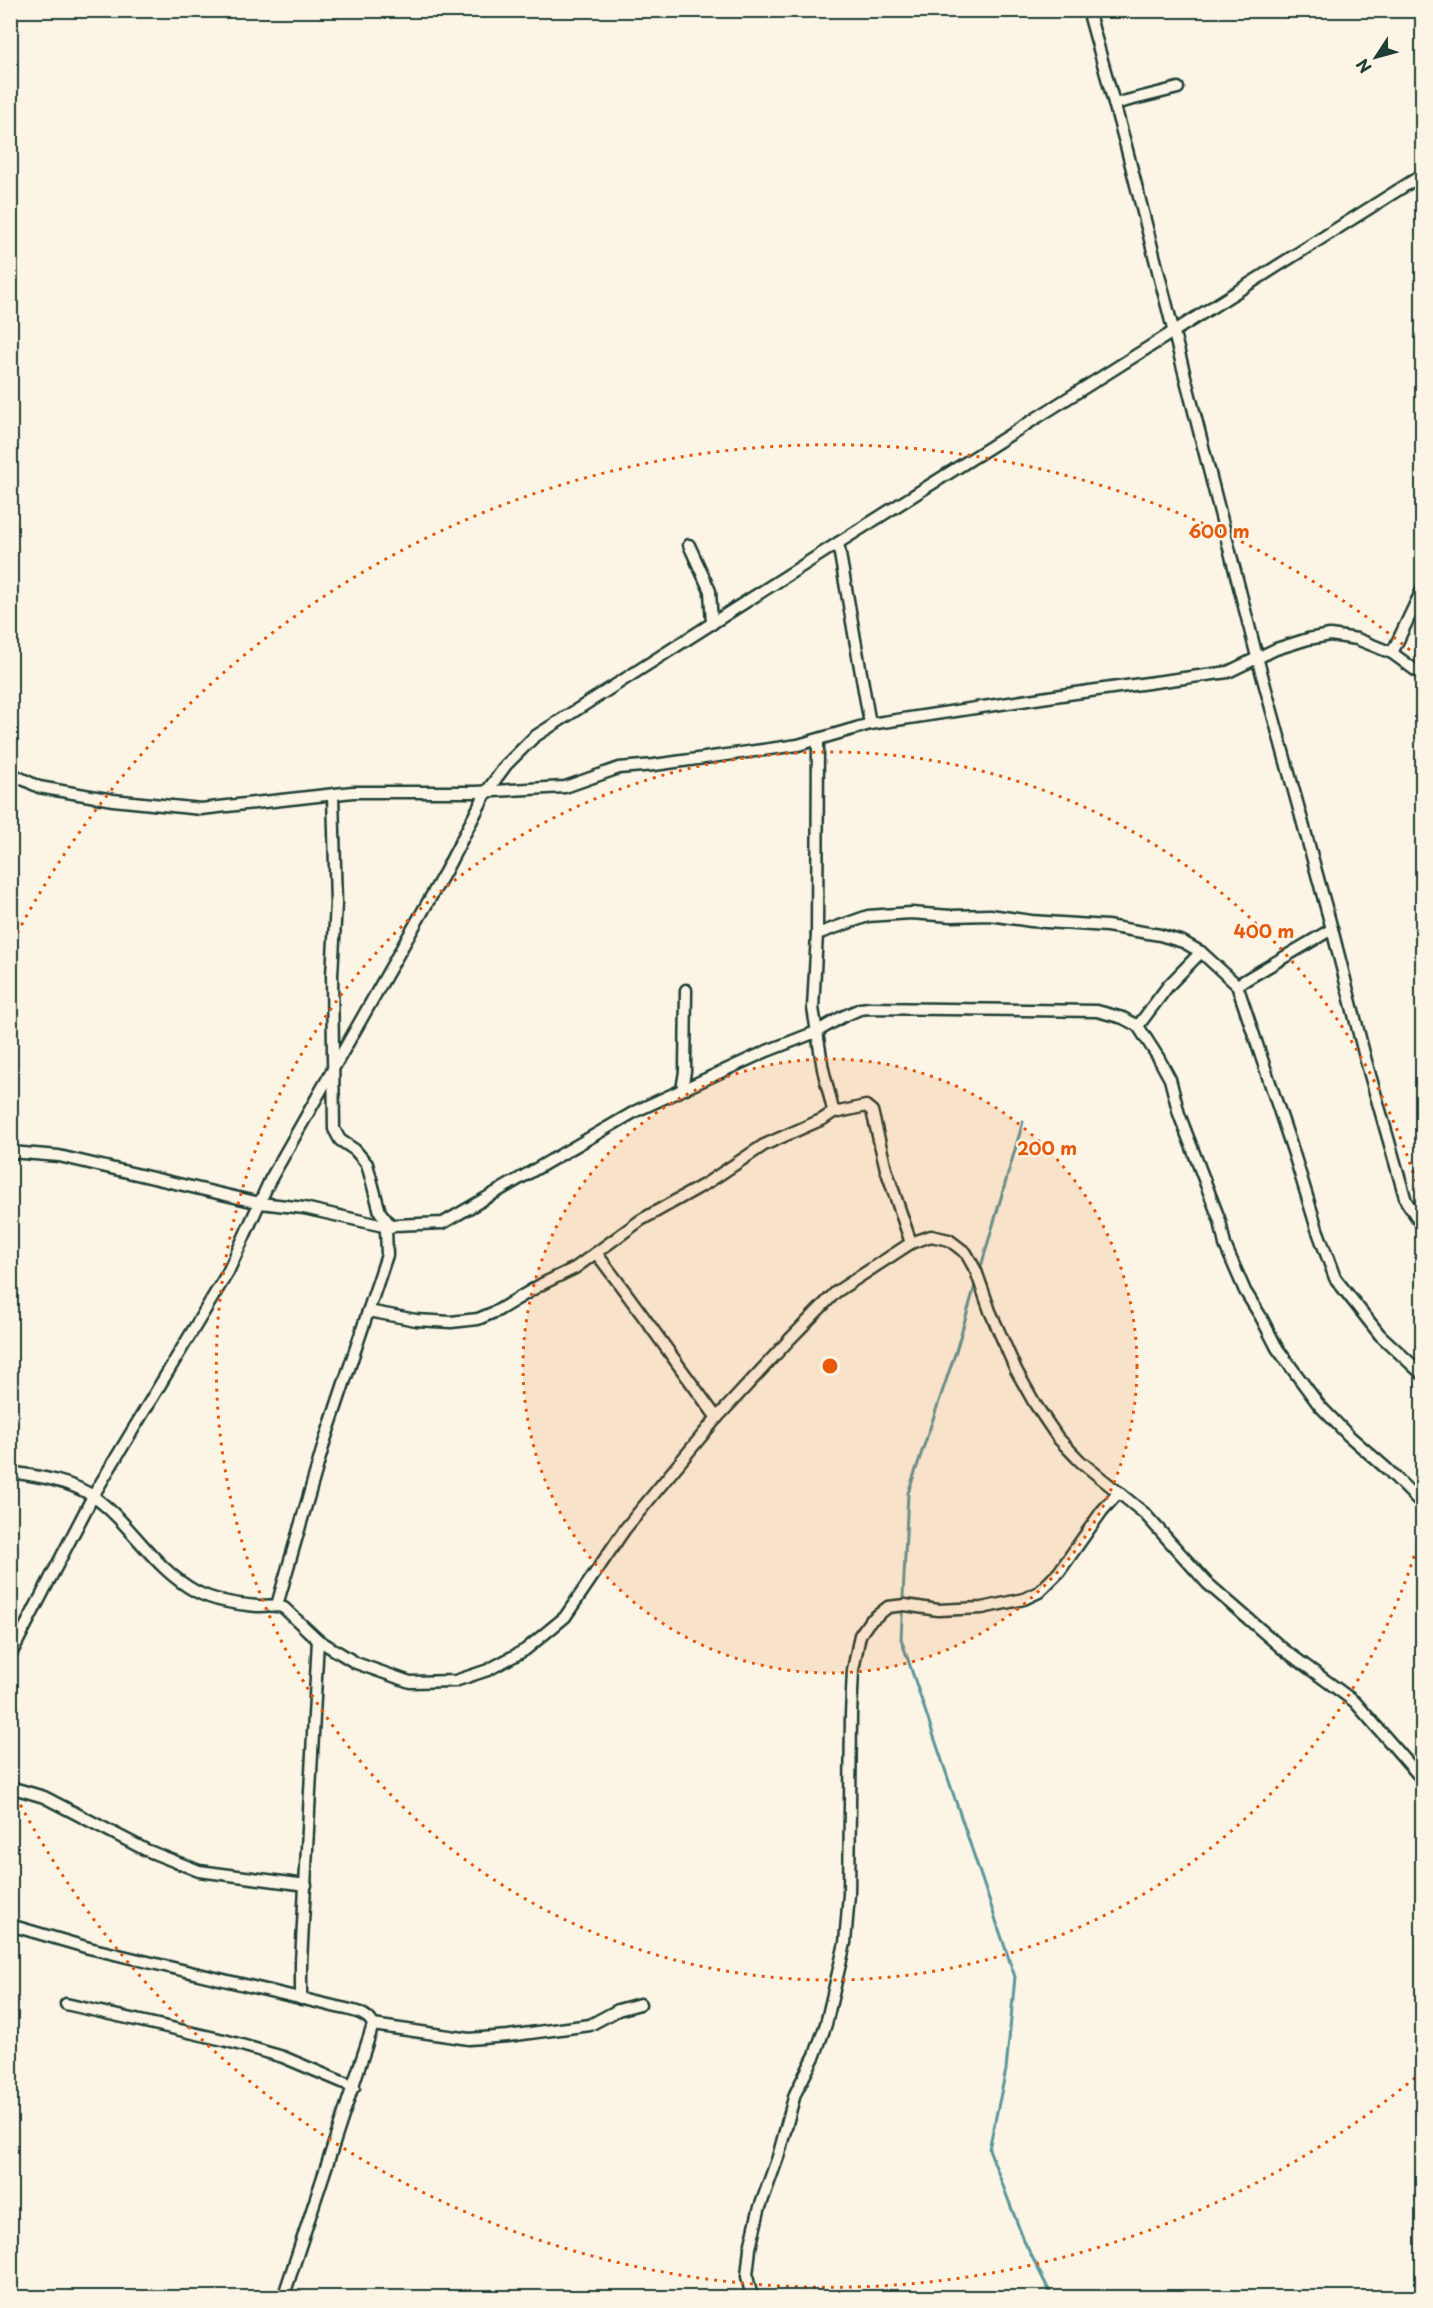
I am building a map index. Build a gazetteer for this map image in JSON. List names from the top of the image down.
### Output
{
  "north": "bottom left",
  "rings": ["600 m", "400 m", "200 m"]
}
